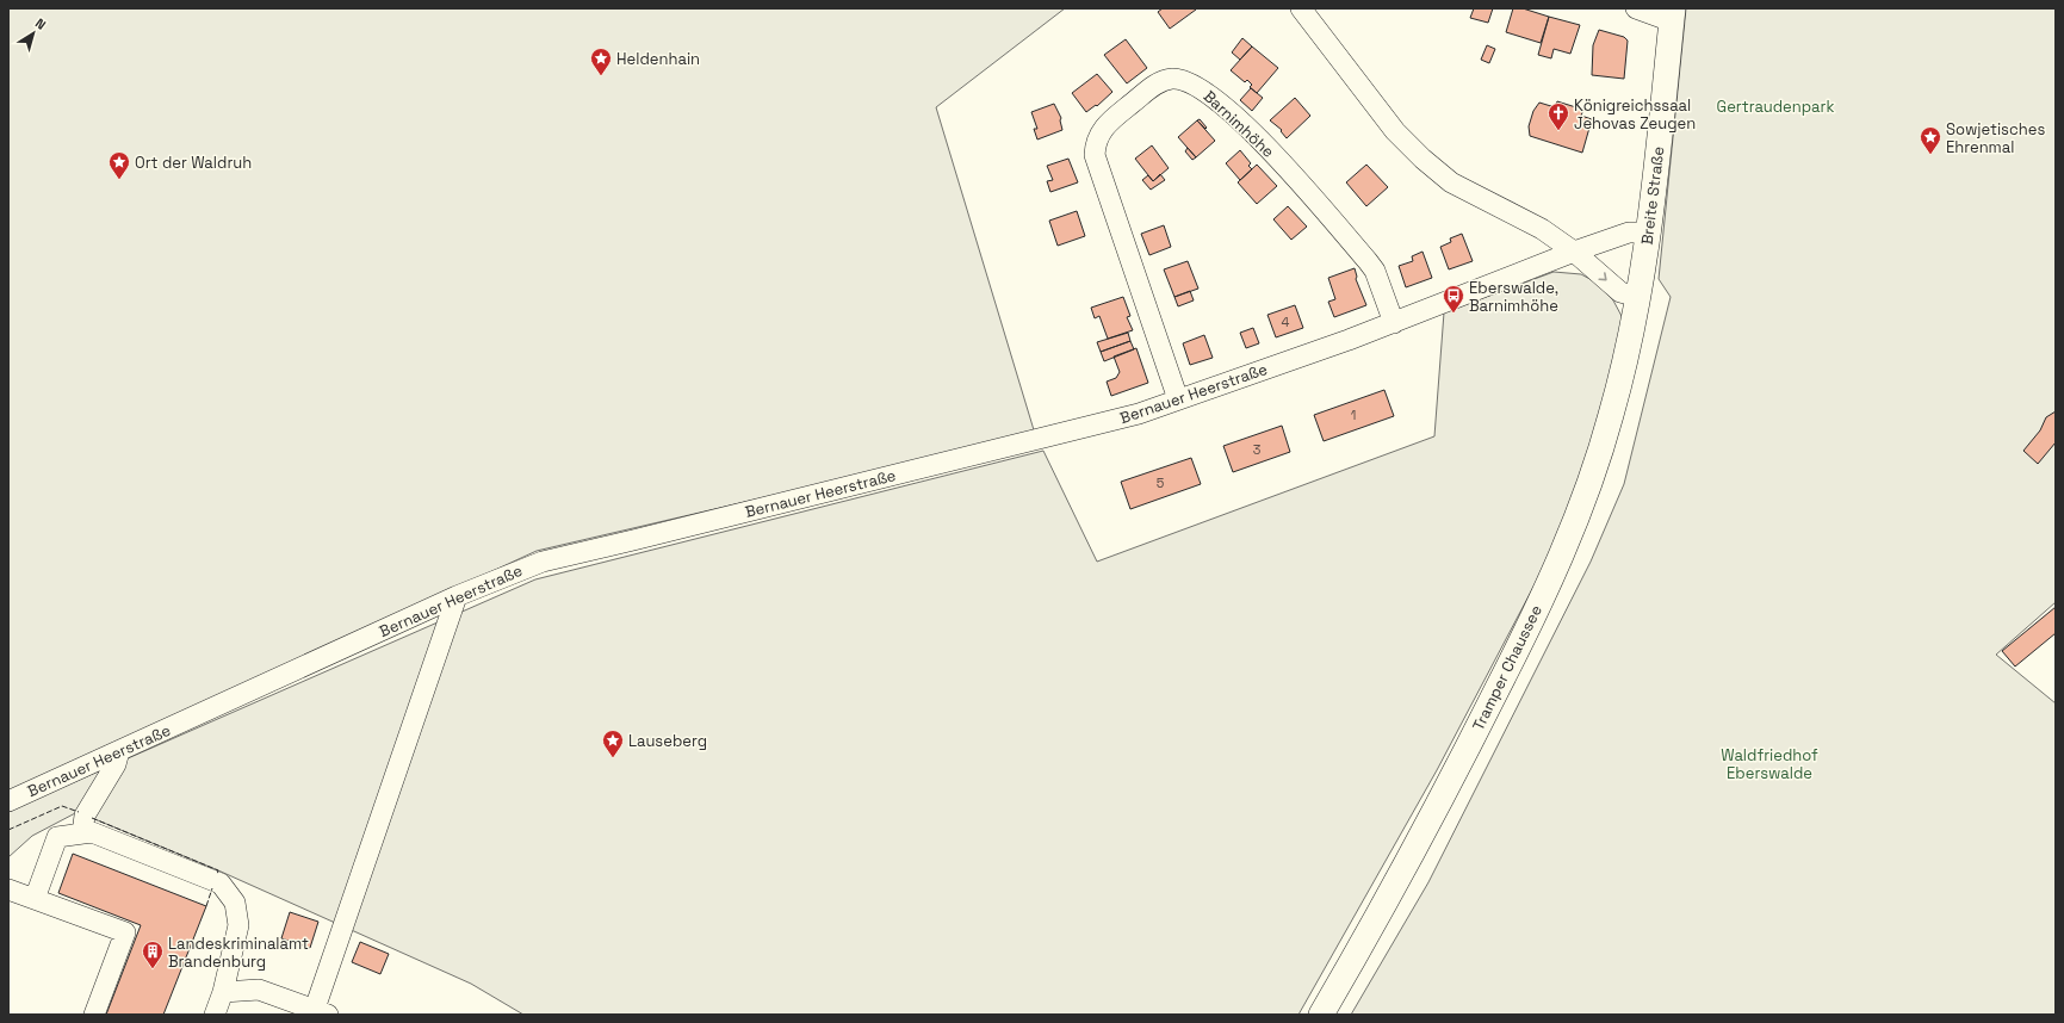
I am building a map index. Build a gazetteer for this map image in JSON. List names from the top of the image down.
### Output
{
  "streets": {
    "main road": ["Breite Straße", "Tramper Chaussee"],
    "street": ["Barnimhöhe", "Bernauer Heerstraße"]
  },
  "crossings": [
    ["Barnimhöhe", "Bernauer Heerstraße"],
    ["Breite Straße", "Bernauer Heerstraße"],
    ["Breite Straße", "Tramper Chaussee"]
  ],
  "parks": ["Gertraudenpark", "Waldfriedhof Eberswalde"],
  "places": {
    "place": [
      "Heldenhain",
      "Sowjetisches Ehrenmal",
      "Ort der Waldruh",
      "Lauseberg"
    ],
    "church": ["Königreichssaal Jehovas Zeugen"],
    "bus stop": ["Eberswalde, Barnimhöhe"],
    "building": ["Landeskriminalamt Brandenburg"]
  },
  "house_numbers": [
    "4",
    "1",
    "3",
    "5"
  ],
  "north": "top right"
}
